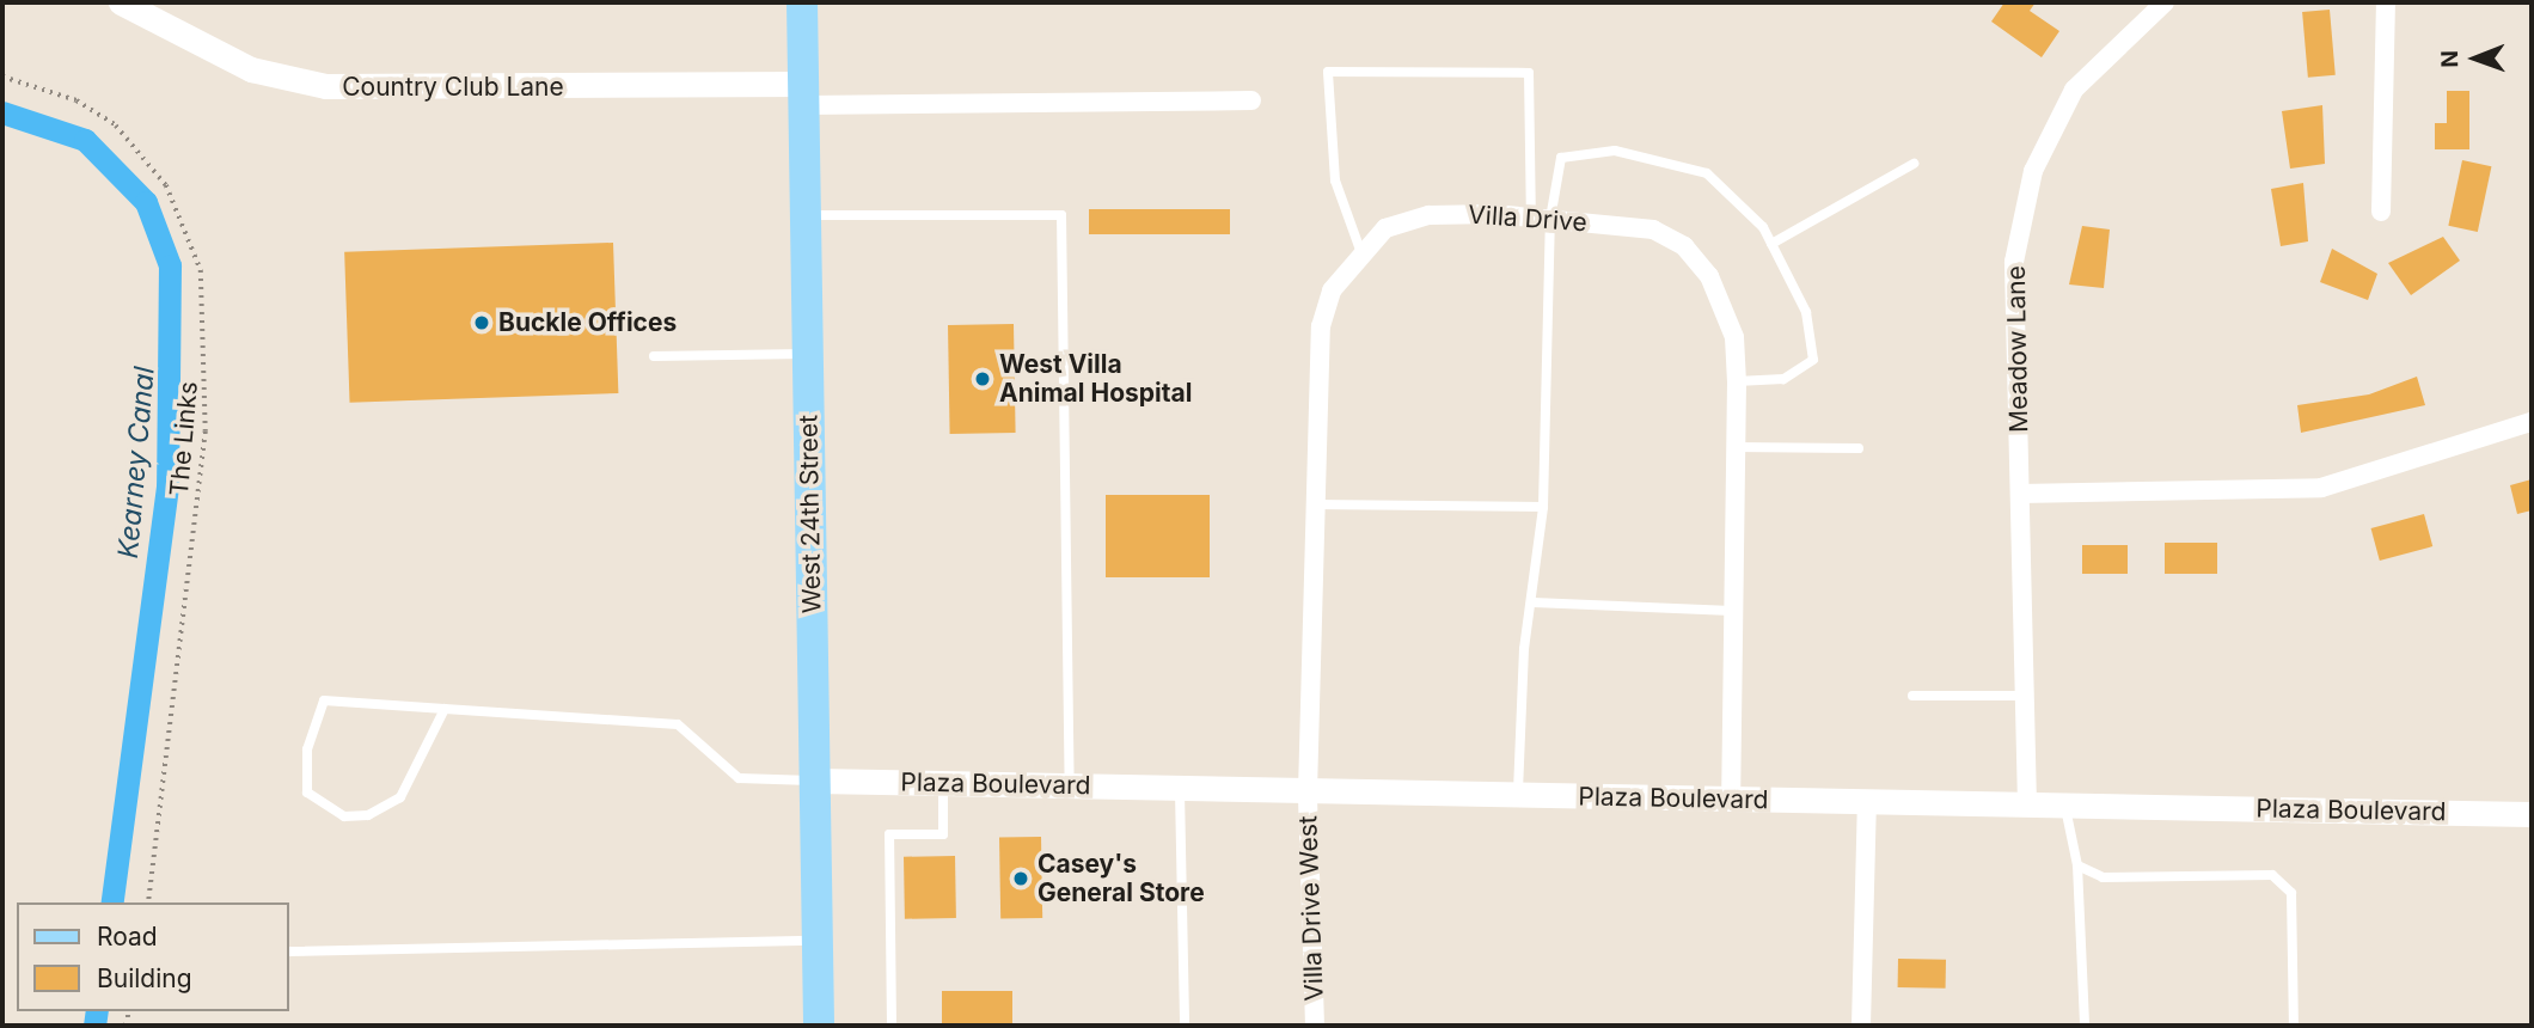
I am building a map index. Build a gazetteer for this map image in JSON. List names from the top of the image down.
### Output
{
  "streets": {
    "main road": ["West 24th Street"],
    "street": [
      "Country Club Lane",
      "Villa Drive",
      "Meadow Lane",
      "Plaza Boulevard",
      "Villa Drive West"
    ],
    "path": ["The Links"]
  },
  "crossings": [
    ["Country Club Lane", "West 24th Street"],
    ["Villa Drive", "Plaza Boulevard"],
    ["Villa Drive", "Villa Drive West"],
    ["Meadow Lane", "Plaza Boulevard"],
    ["West 24th Street", "Plaza Boulevard"],
    ["Plaza Boulevard", "Villa Drive West"]
  ],
  "water": ["Kearney Canal"],
  "places": ["Buckle Offices", "West Villa Animal Hospital", "Casey's General Store"],
  "legend": ["Road", "Building"],
  "north": "left"
}
